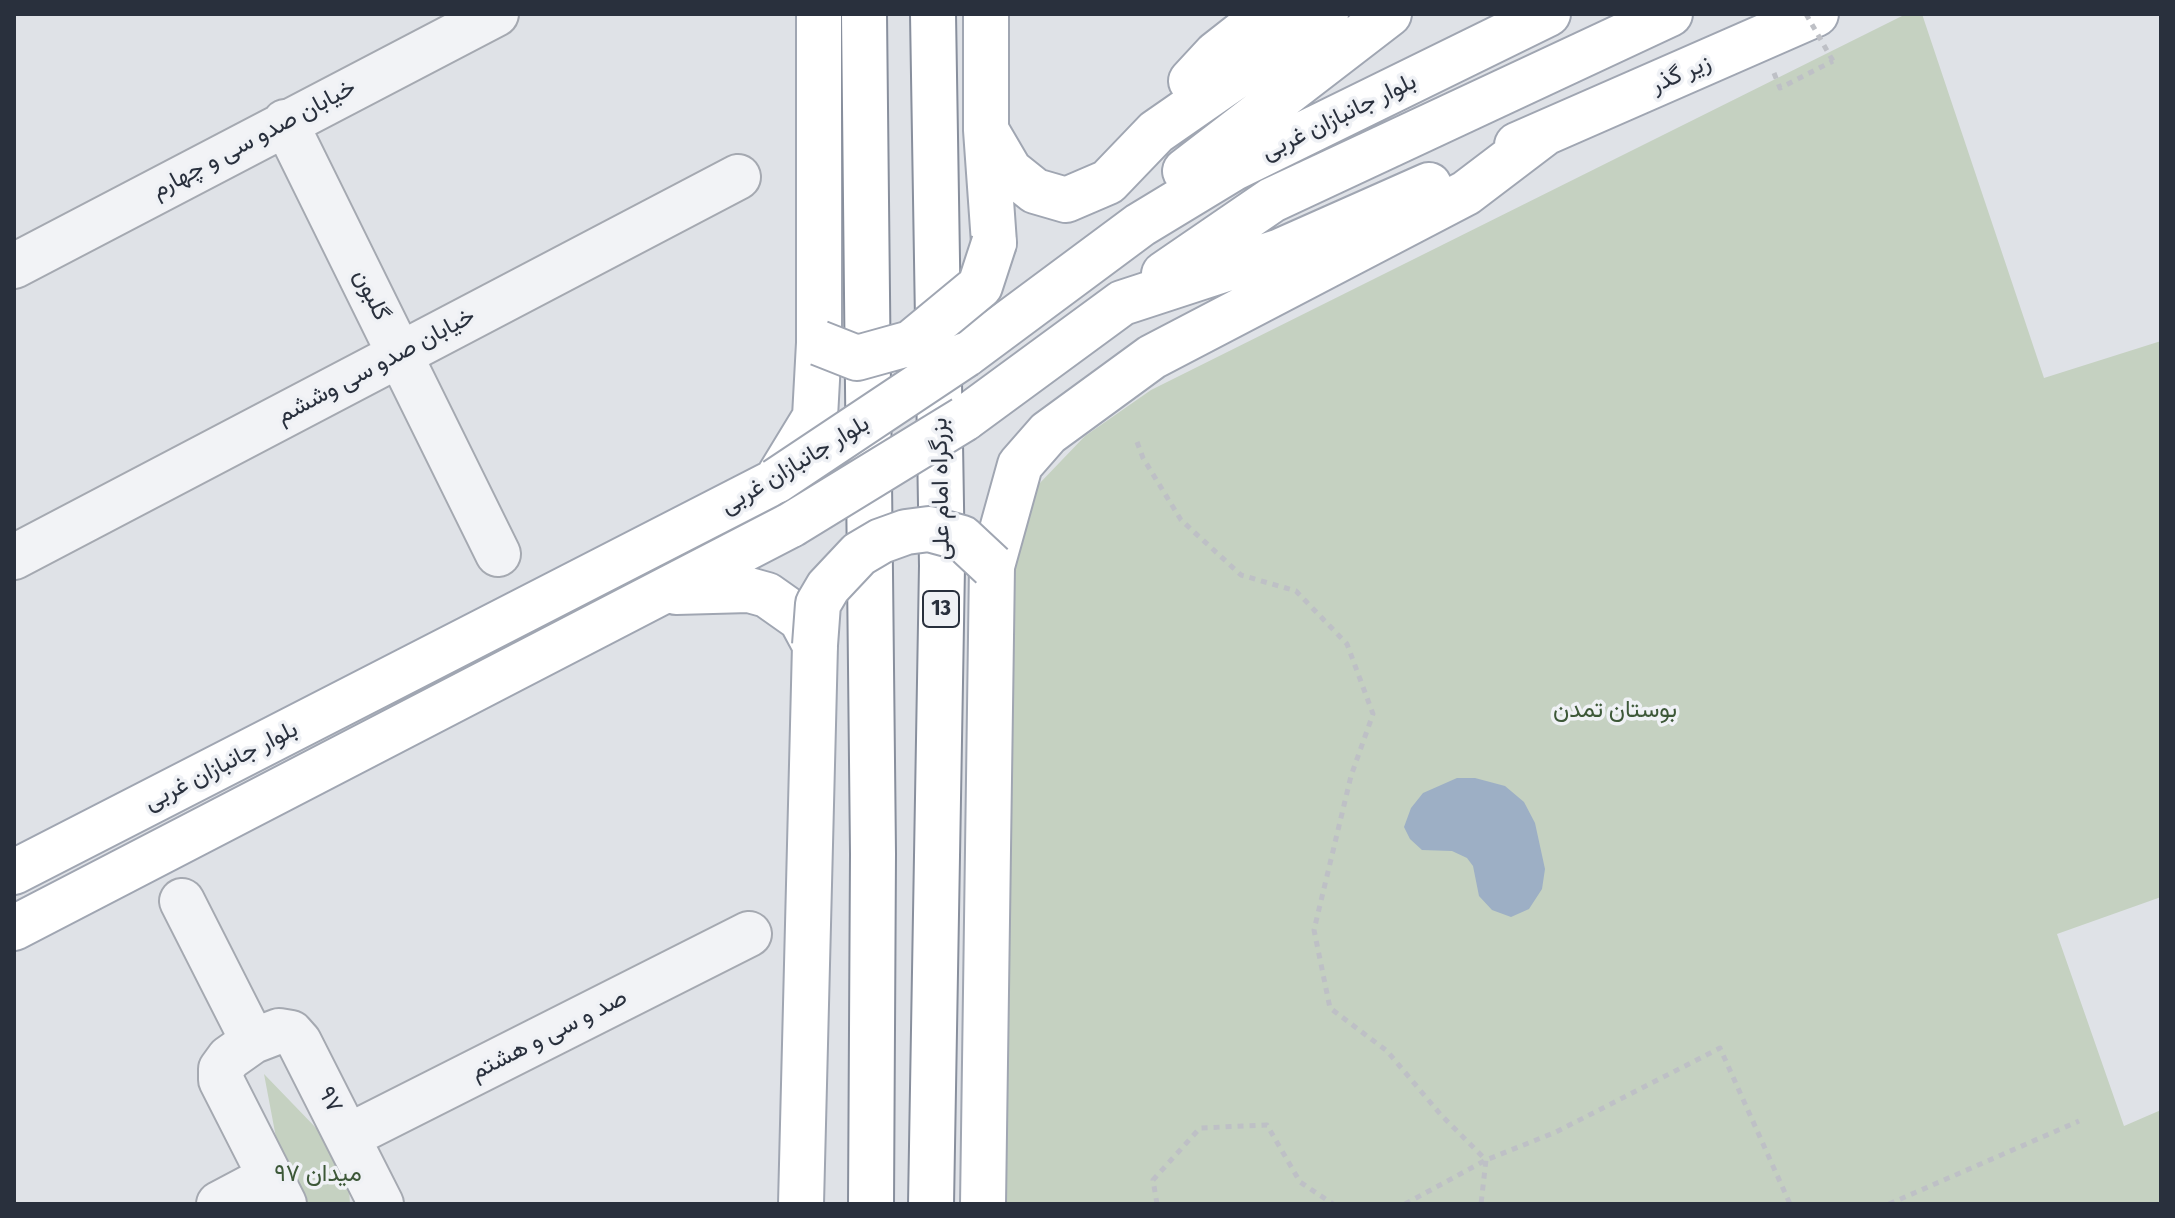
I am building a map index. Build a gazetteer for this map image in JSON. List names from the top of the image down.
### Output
{
  "streets": {
    "main road": [
      "زیر گذر",
      "بلوار جانبازان غربی",
      "بزرگراه امام علی",
      "13"
    ],
    "street": [
      "خیابان صدو سی و چهارم",
      "گلبون",
      "خیابان صدو سی وششم",
      "صد و سی و هشتم",
      "۹۷"
    ]
  },
  "crossings": [
    ["زیر گذر", "بلوار جانبازان غربی"],
    ["خیابان صدو سی و چهارم", "گلبون"],
    ["گلبون", "خیابان صدو سی وششم"],
    ["صد و سی و هشتم", "۹۷"]
  ],
  "parks": ["بوستان تمدن", "میدان ۹۷"]
}
